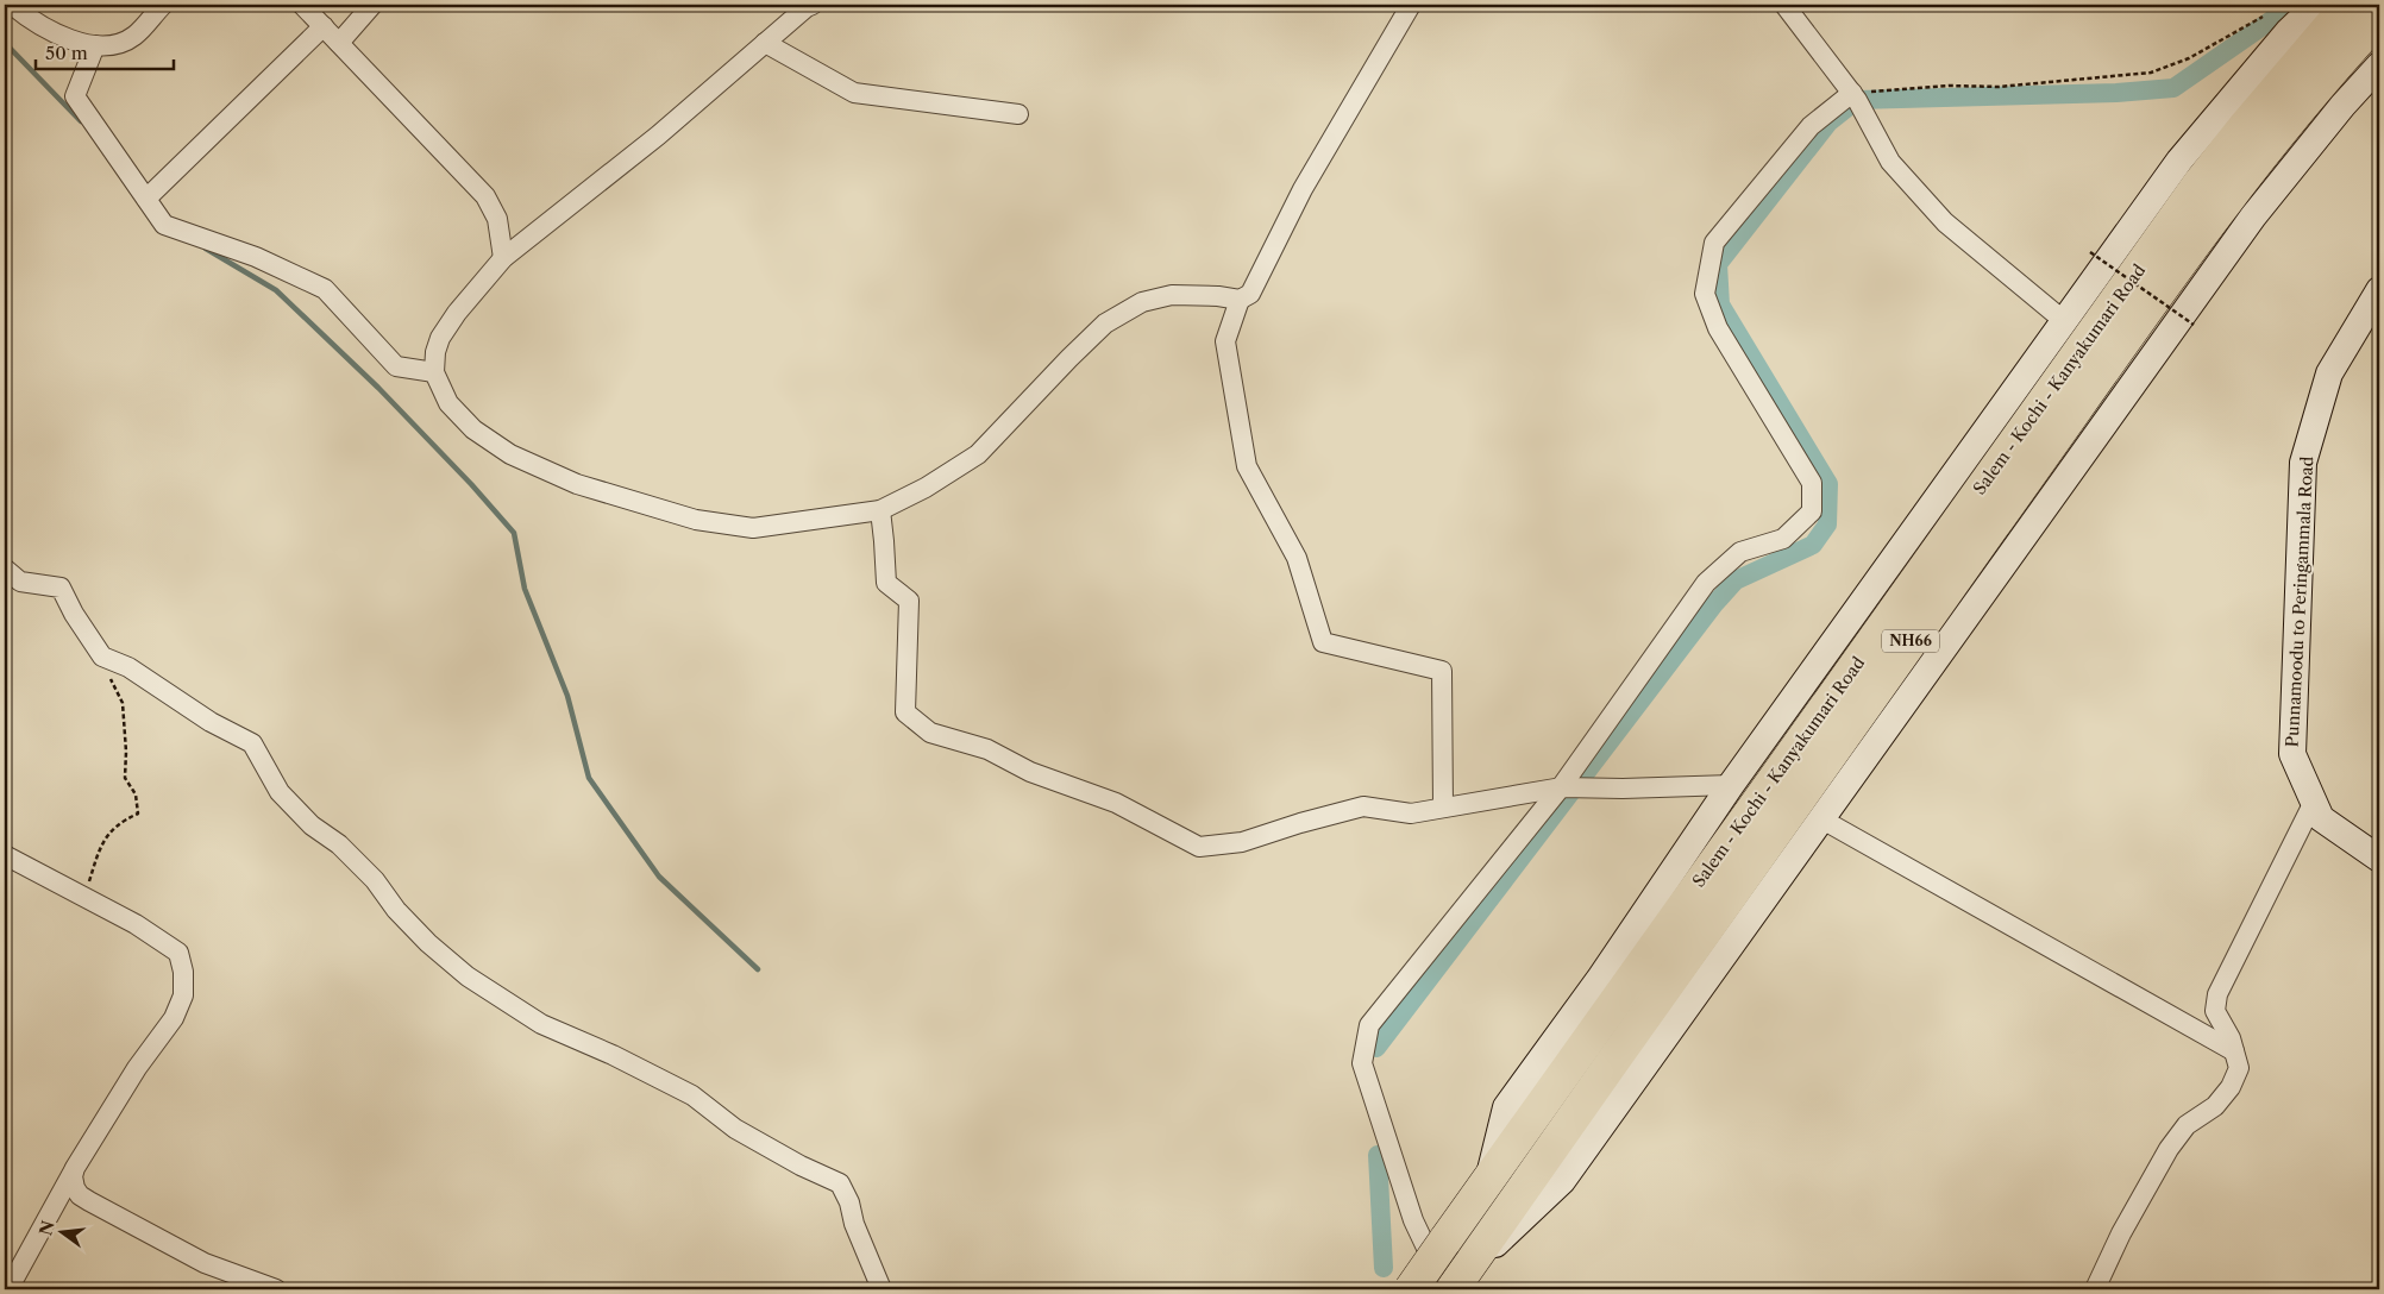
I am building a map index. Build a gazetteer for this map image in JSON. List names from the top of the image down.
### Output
{
  "streets": {
    "highway": ["Salem - Kochi - Kanyakumari Road", "NH66"],
    "street": ["Punnamoodu to Peringammala Road"]
  },
  "scale_bar": "50 m",
  "north": "left"
}
